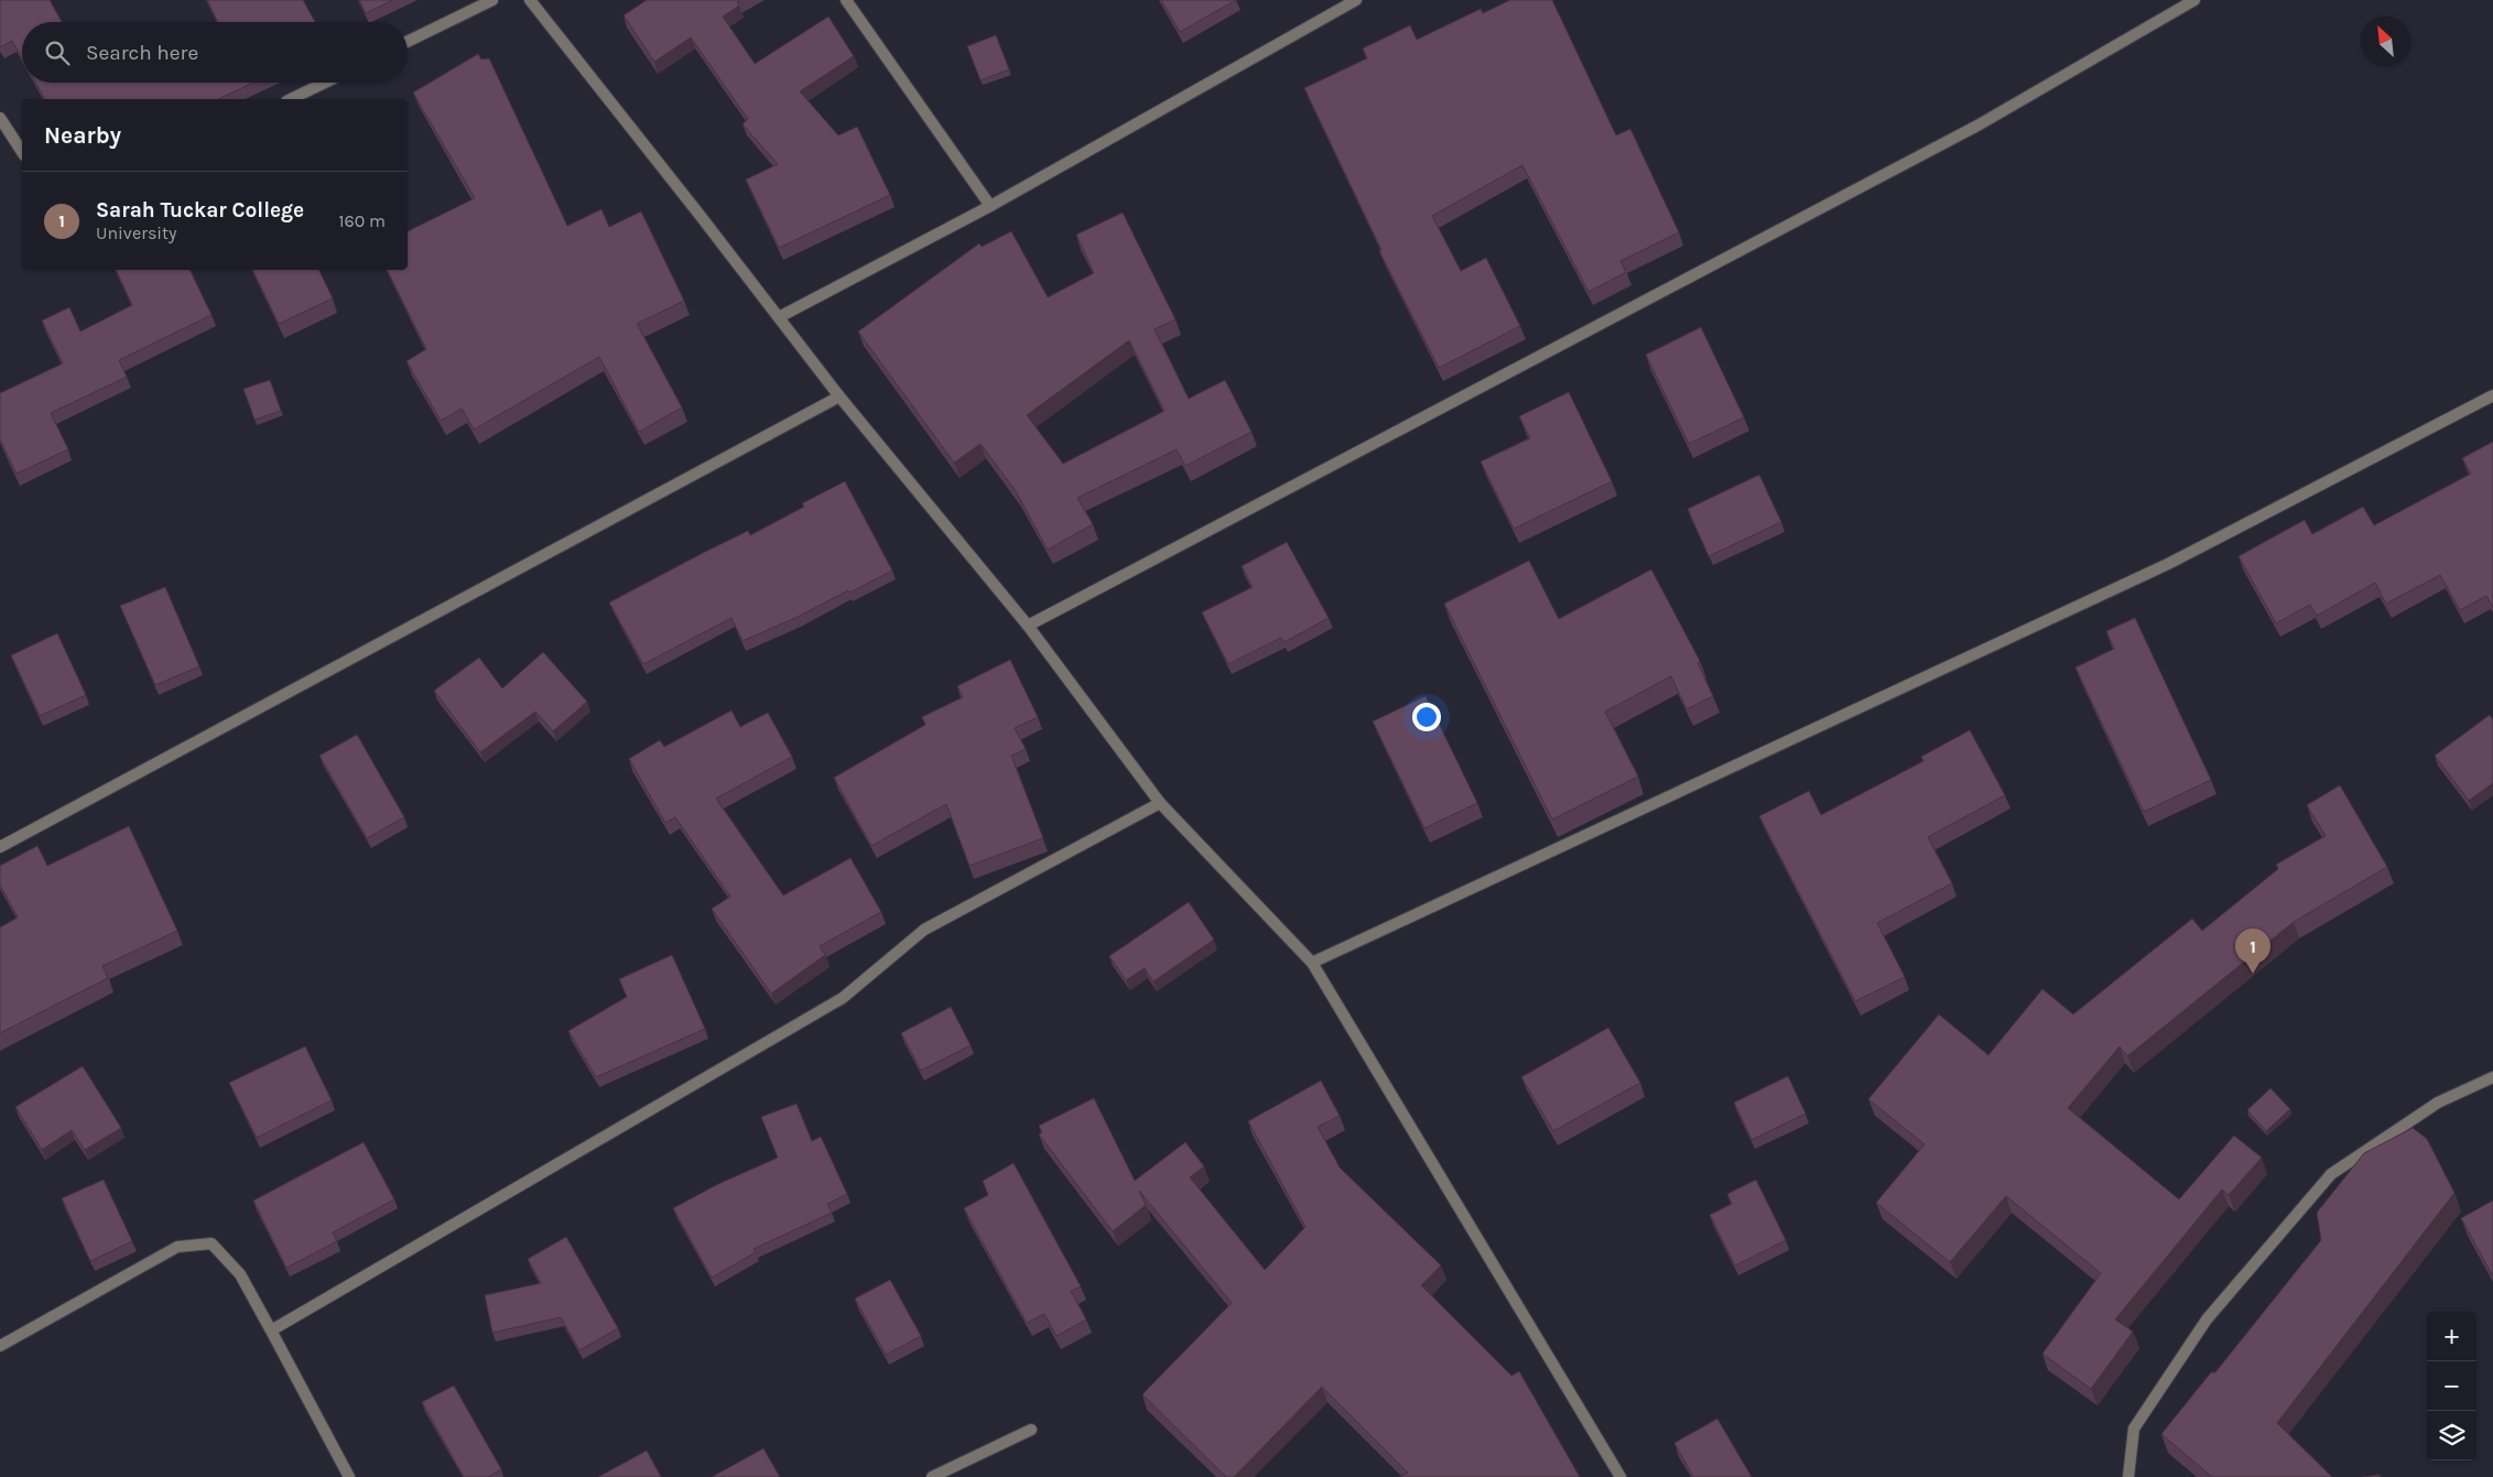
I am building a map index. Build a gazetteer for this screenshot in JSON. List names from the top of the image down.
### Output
{
  "north": "top left",
  "page": {
    "search": "Search here",
    "heading": "Nearby",
    "list": [
      {
        "mark": "1",
        "name": "Sarah Tuckar College",
        "note": "University",
        "value": "160 m"
      }
    ],
    "pins": "1",
    "map_buttons": ["+", "−"]
  }
}
